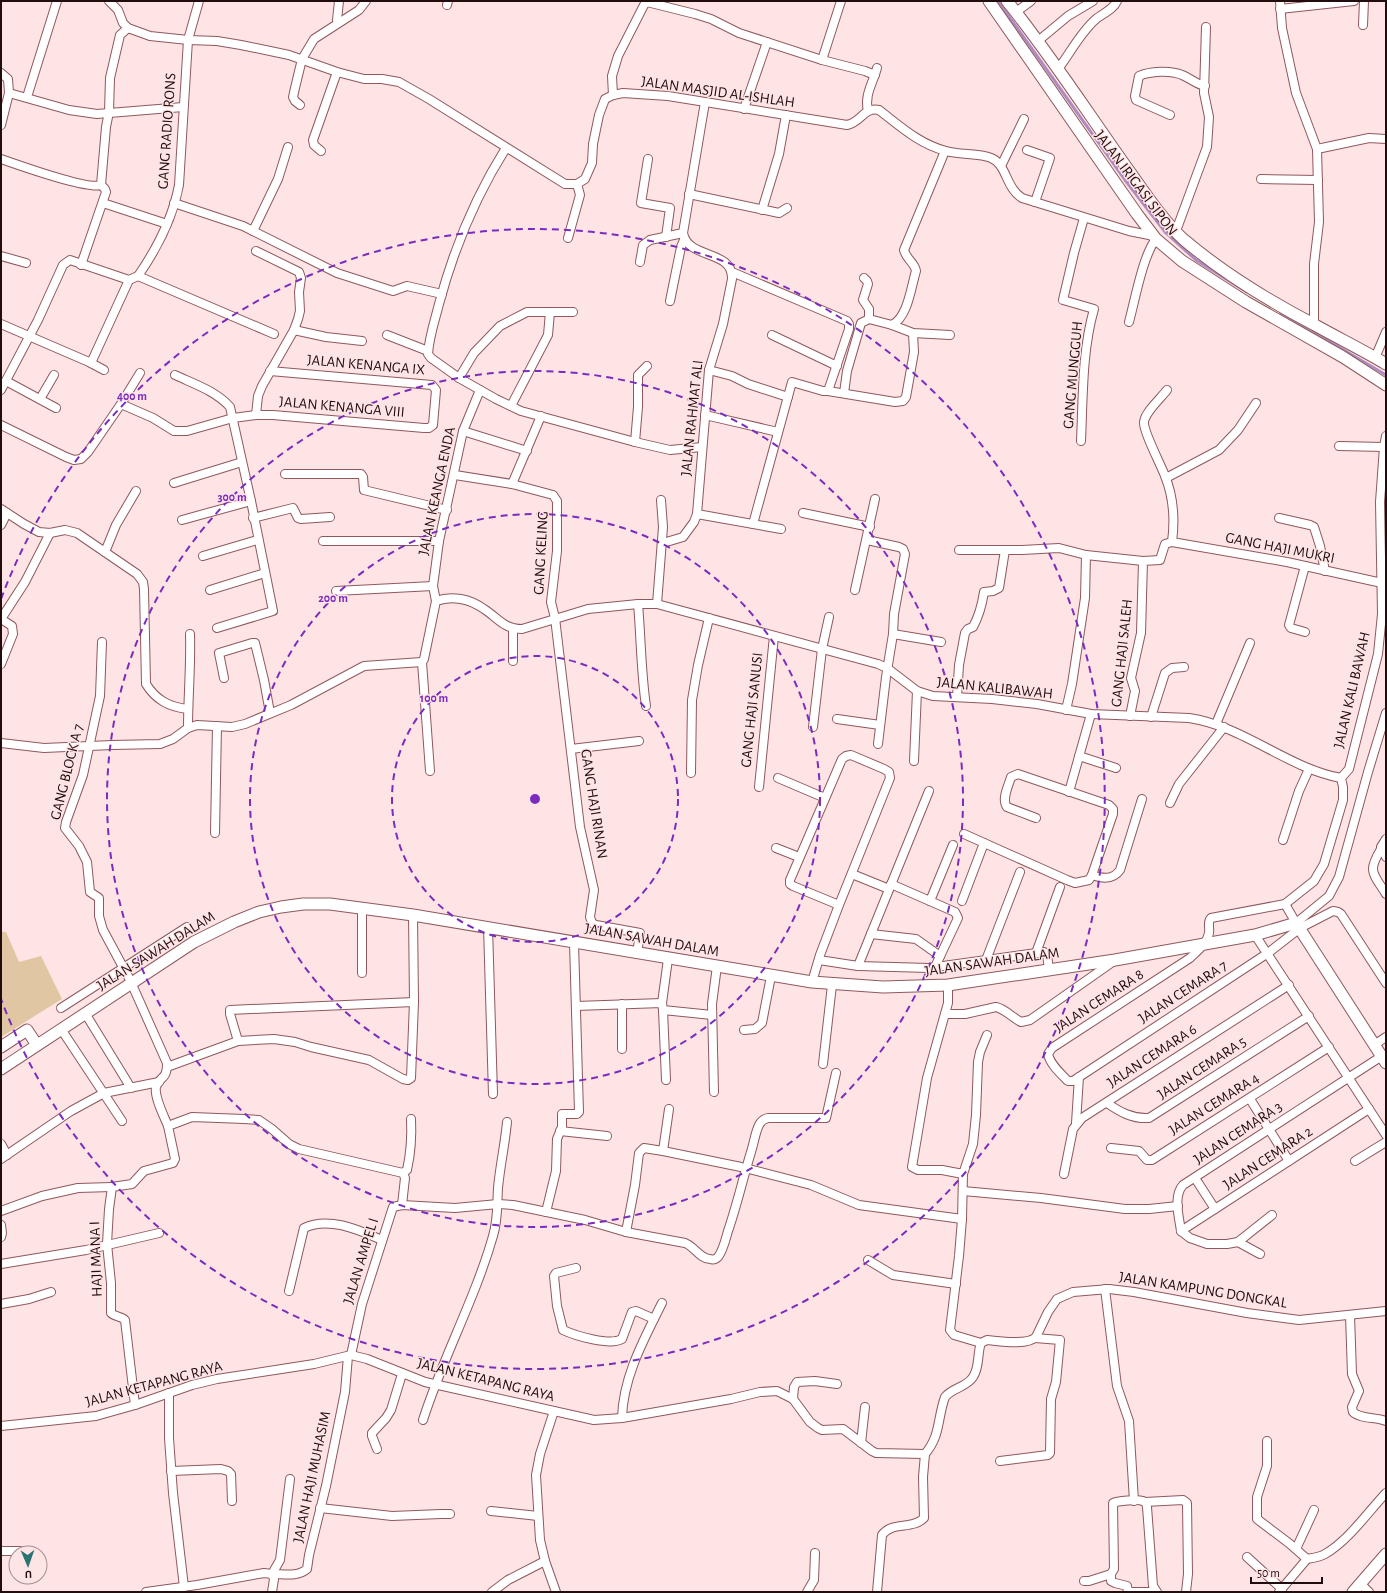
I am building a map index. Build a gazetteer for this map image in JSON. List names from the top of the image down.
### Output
{
  "streets": {
    "street": [
      "JALAN MASJID AL-ISHLAH",
      "GANG RADIO RONS",
      "JALAN IRIGASI SIPON",
      "JALAN KENANGA IX",
      "GANG MUNGGUH",
      "JALAN KENANGA VIII",
      "JALAN RAHMAT ALI",
      "JALAN KEANGA ENDA",
      "GANG HAJI MUKRI",
      "GANG KELING",
      "GANG HAJI SALEH",
      "JALAN KALIBAWAH",
      "JALAN KALI BAWAH",
      "GANG HAJI SANUSI",
      "GANG BLOCK A 7",
      "GANG HAJI RINAN",
      "JALAN SAWAH DALAM",
      "JALAN CEMARA 7",
      "JALAN CEMARA 8",
      "JALAN CEMARA 6",
      "JALAN CEMARA 5",
      "JALAN CEMARA 4",
      "JALAN CEMARA 3",
      "JALAN CEMARA 2",
      "HAJI MANA I",
      "JALAN AMPEL I",
      "JALAN KAMPUNG DONGKAL",
      "JALAN KETAPANG RAYA",
      "JALAN HAJI MUHASIM"
    ]
  },
  "crossings": [
    ["JALAN KENANGA IX", "JALAN KENANGA VIII"],
    ["JALAN KEANGA ENDA", "GANG KELING"],
    ["GANG HAJI MUKRI", "JALAN KALI BAWAH"],
    ["GANG KELING", "JALAN KALIBAWAH"],
    ["GANG KELING", "GANG HAJI RINAN"],
    ["GANG HAJI SALEH", "JALAN KALIBAWAH"],
    ["JALAN KALIBAWAH", "JALAN KALI BAWAH"],
    ["JALAN KALIBAWAH", "GANG HAJI SANUSI"],
    ["JALAN KALIBAWAH", "GANG HAJI RINAN"],
    ["GANG BLOCK A 7", "JALAN SAWAH DALAM"],
    ["GANG HAJI RINAN", "JALAN SAWAH DALAM"],
    ["JALAN SAWAH DALAM", "JALAN CEMARA 7"],
    ["JALAN SAWAH DALAM", "JALAN CEMARA 8"],
    ["JALAN CEMARA 7", "JALAN CEMARA 8"],
    ["JALAN CEMARA 6", "JALAN CEMARA 5"],
    ["JALAN CEMARA 3", "JALAN CEMARA 2"],
    ["HAJI MANA I", "JALAN KETAPANG RAYA"],
    ["JALAN AMPEL I", "JALAN KETAPANG RAYA"],
    ["JALAN AMPEL I", "JALAN HAJI MUHASIM"],
    ["JALAN KETAPANG RAYA", "JALAN HAJI MUHASIM"]
  ],
  "scale_bar": "50 m",
  "north": "bottom",
  "rings": [
    "400 m",
    "300 m",
    "200 m",
    "100 m"
  ]
}
